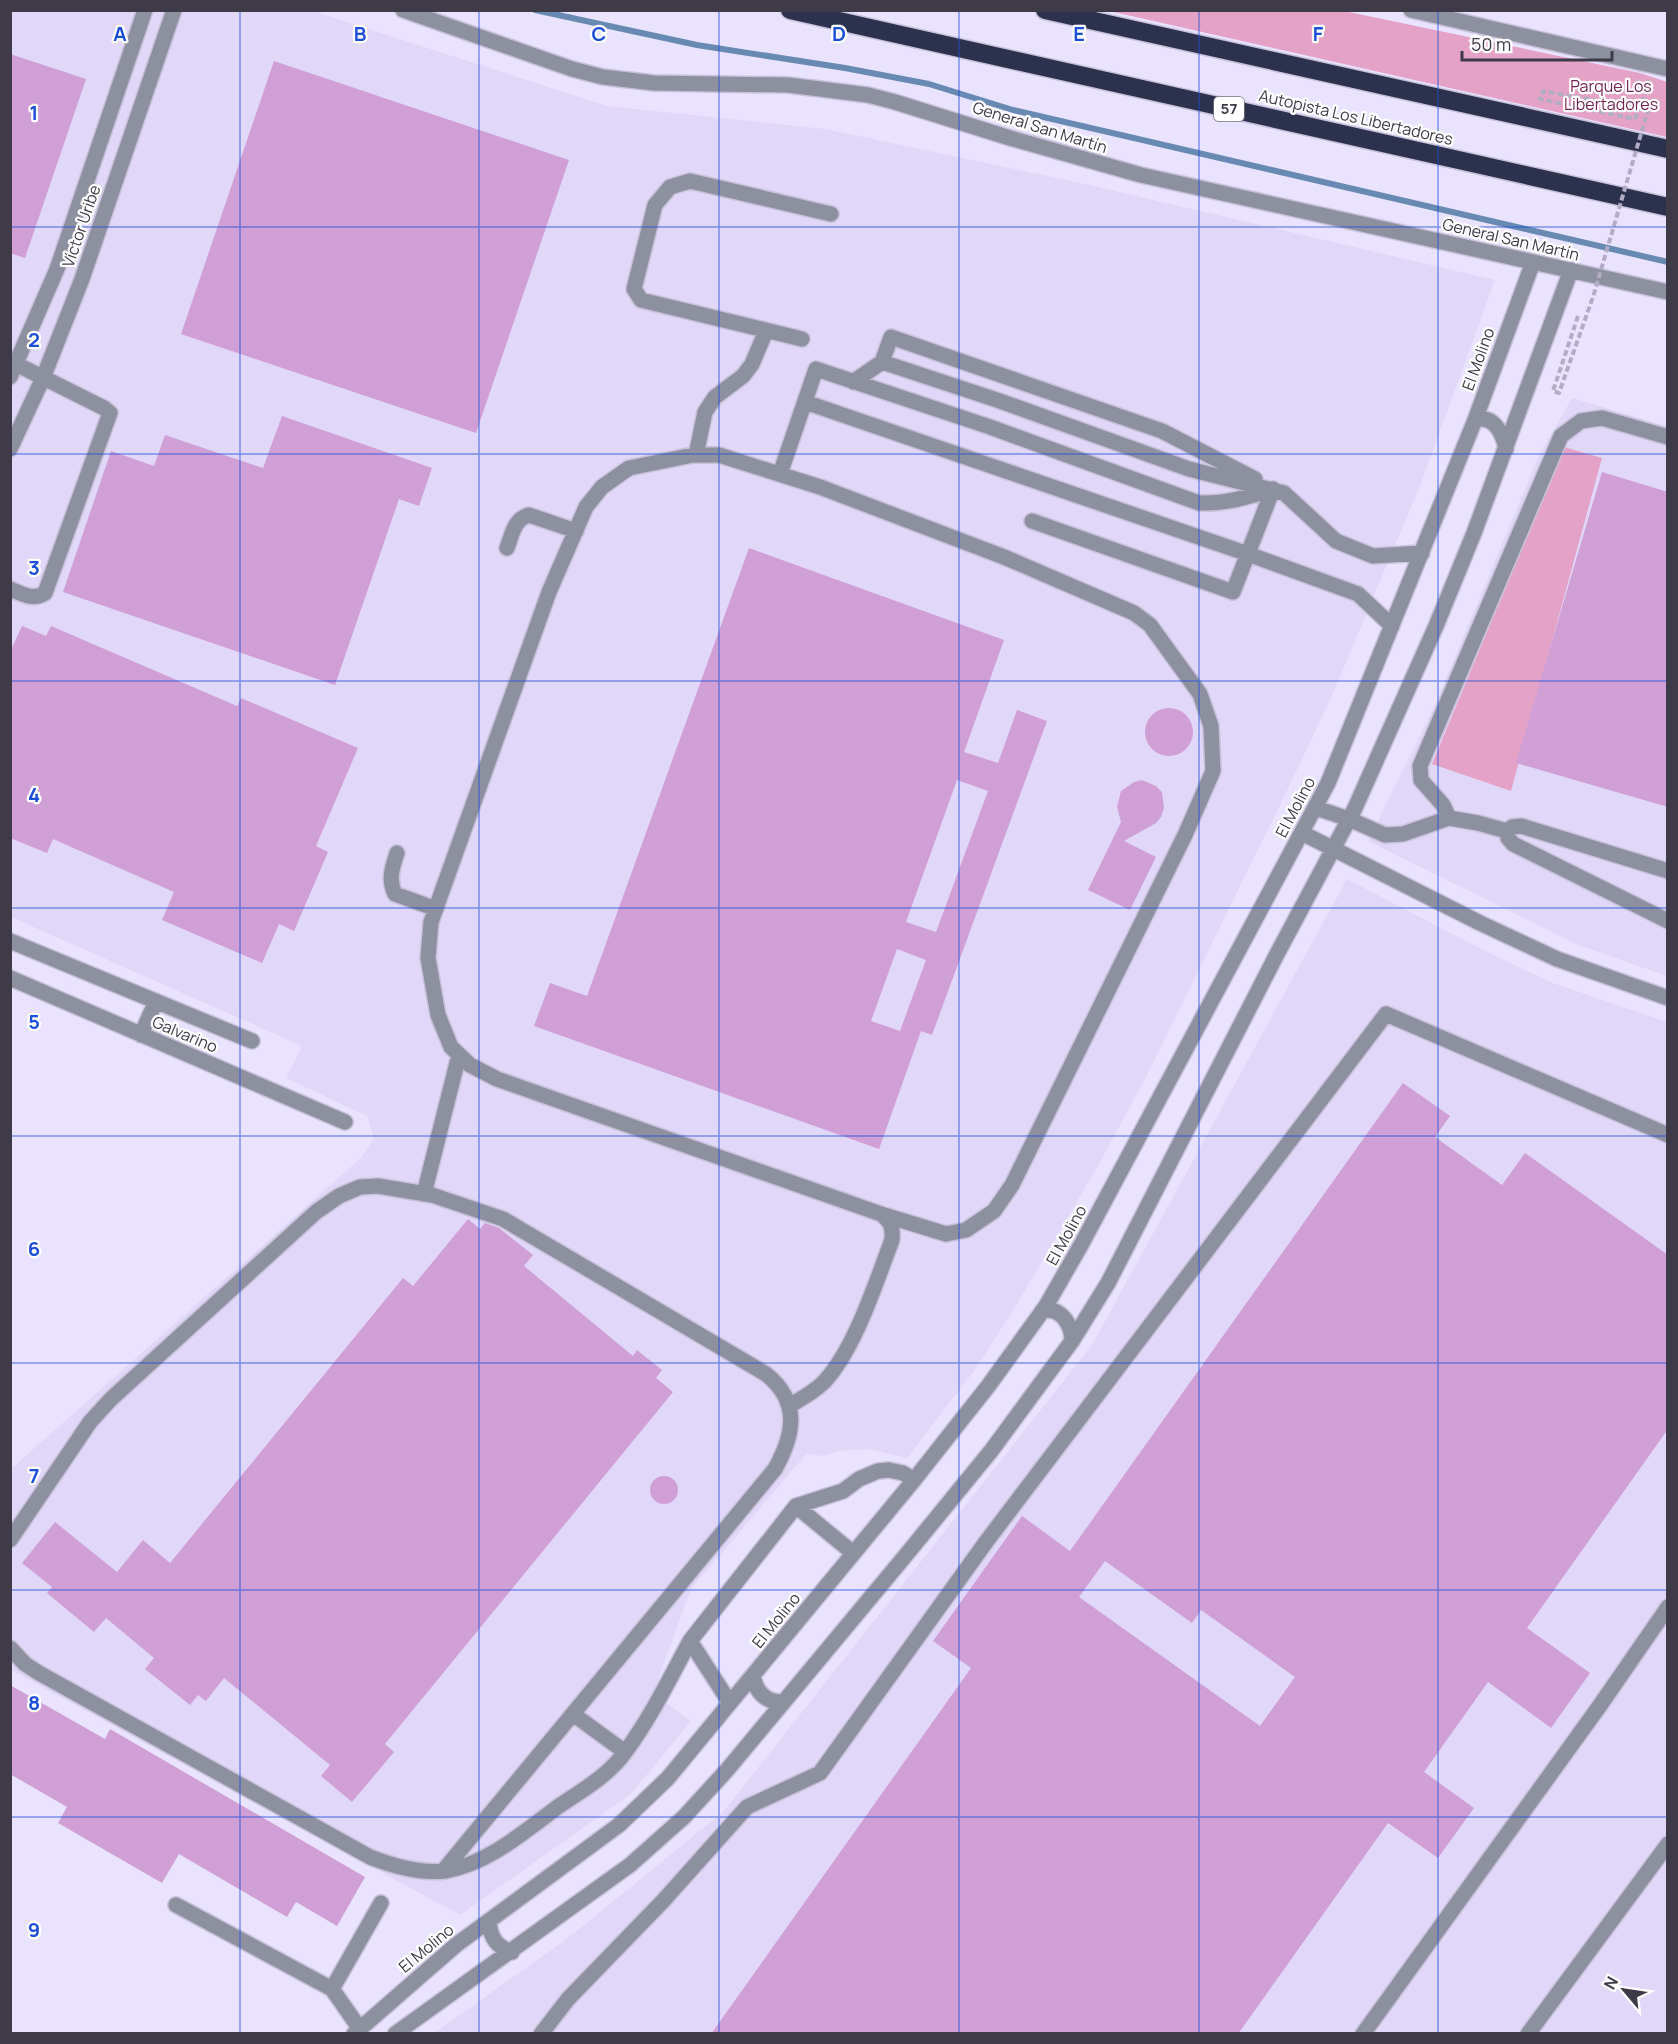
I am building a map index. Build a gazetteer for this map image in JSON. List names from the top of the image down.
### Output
{
  "streets": {
    "highway": ["57", "Autopista Los Libertadores"],
    "street": [
      "General San Martín",
      "Víctor Uribe",
      "El Molino",
      "Galvarino"
    ]
  },
  "crossings": [
    ["General San Martín", "El Molino"]
  ],
  "parks": ["Parque Los Libertadores"],
  "scale_bar": "50 m",
  "north": "top left",
  "grid": {
    "columns": [
      "A",
      "B",
      "C",
      "D",
      "E",
      "F"
    ],
    "rows": [
      "1",
      "2",
      "3",
      "4",
      "5",
      "6",
      "7",
      "8",
      "9"
    ]
  }
}
